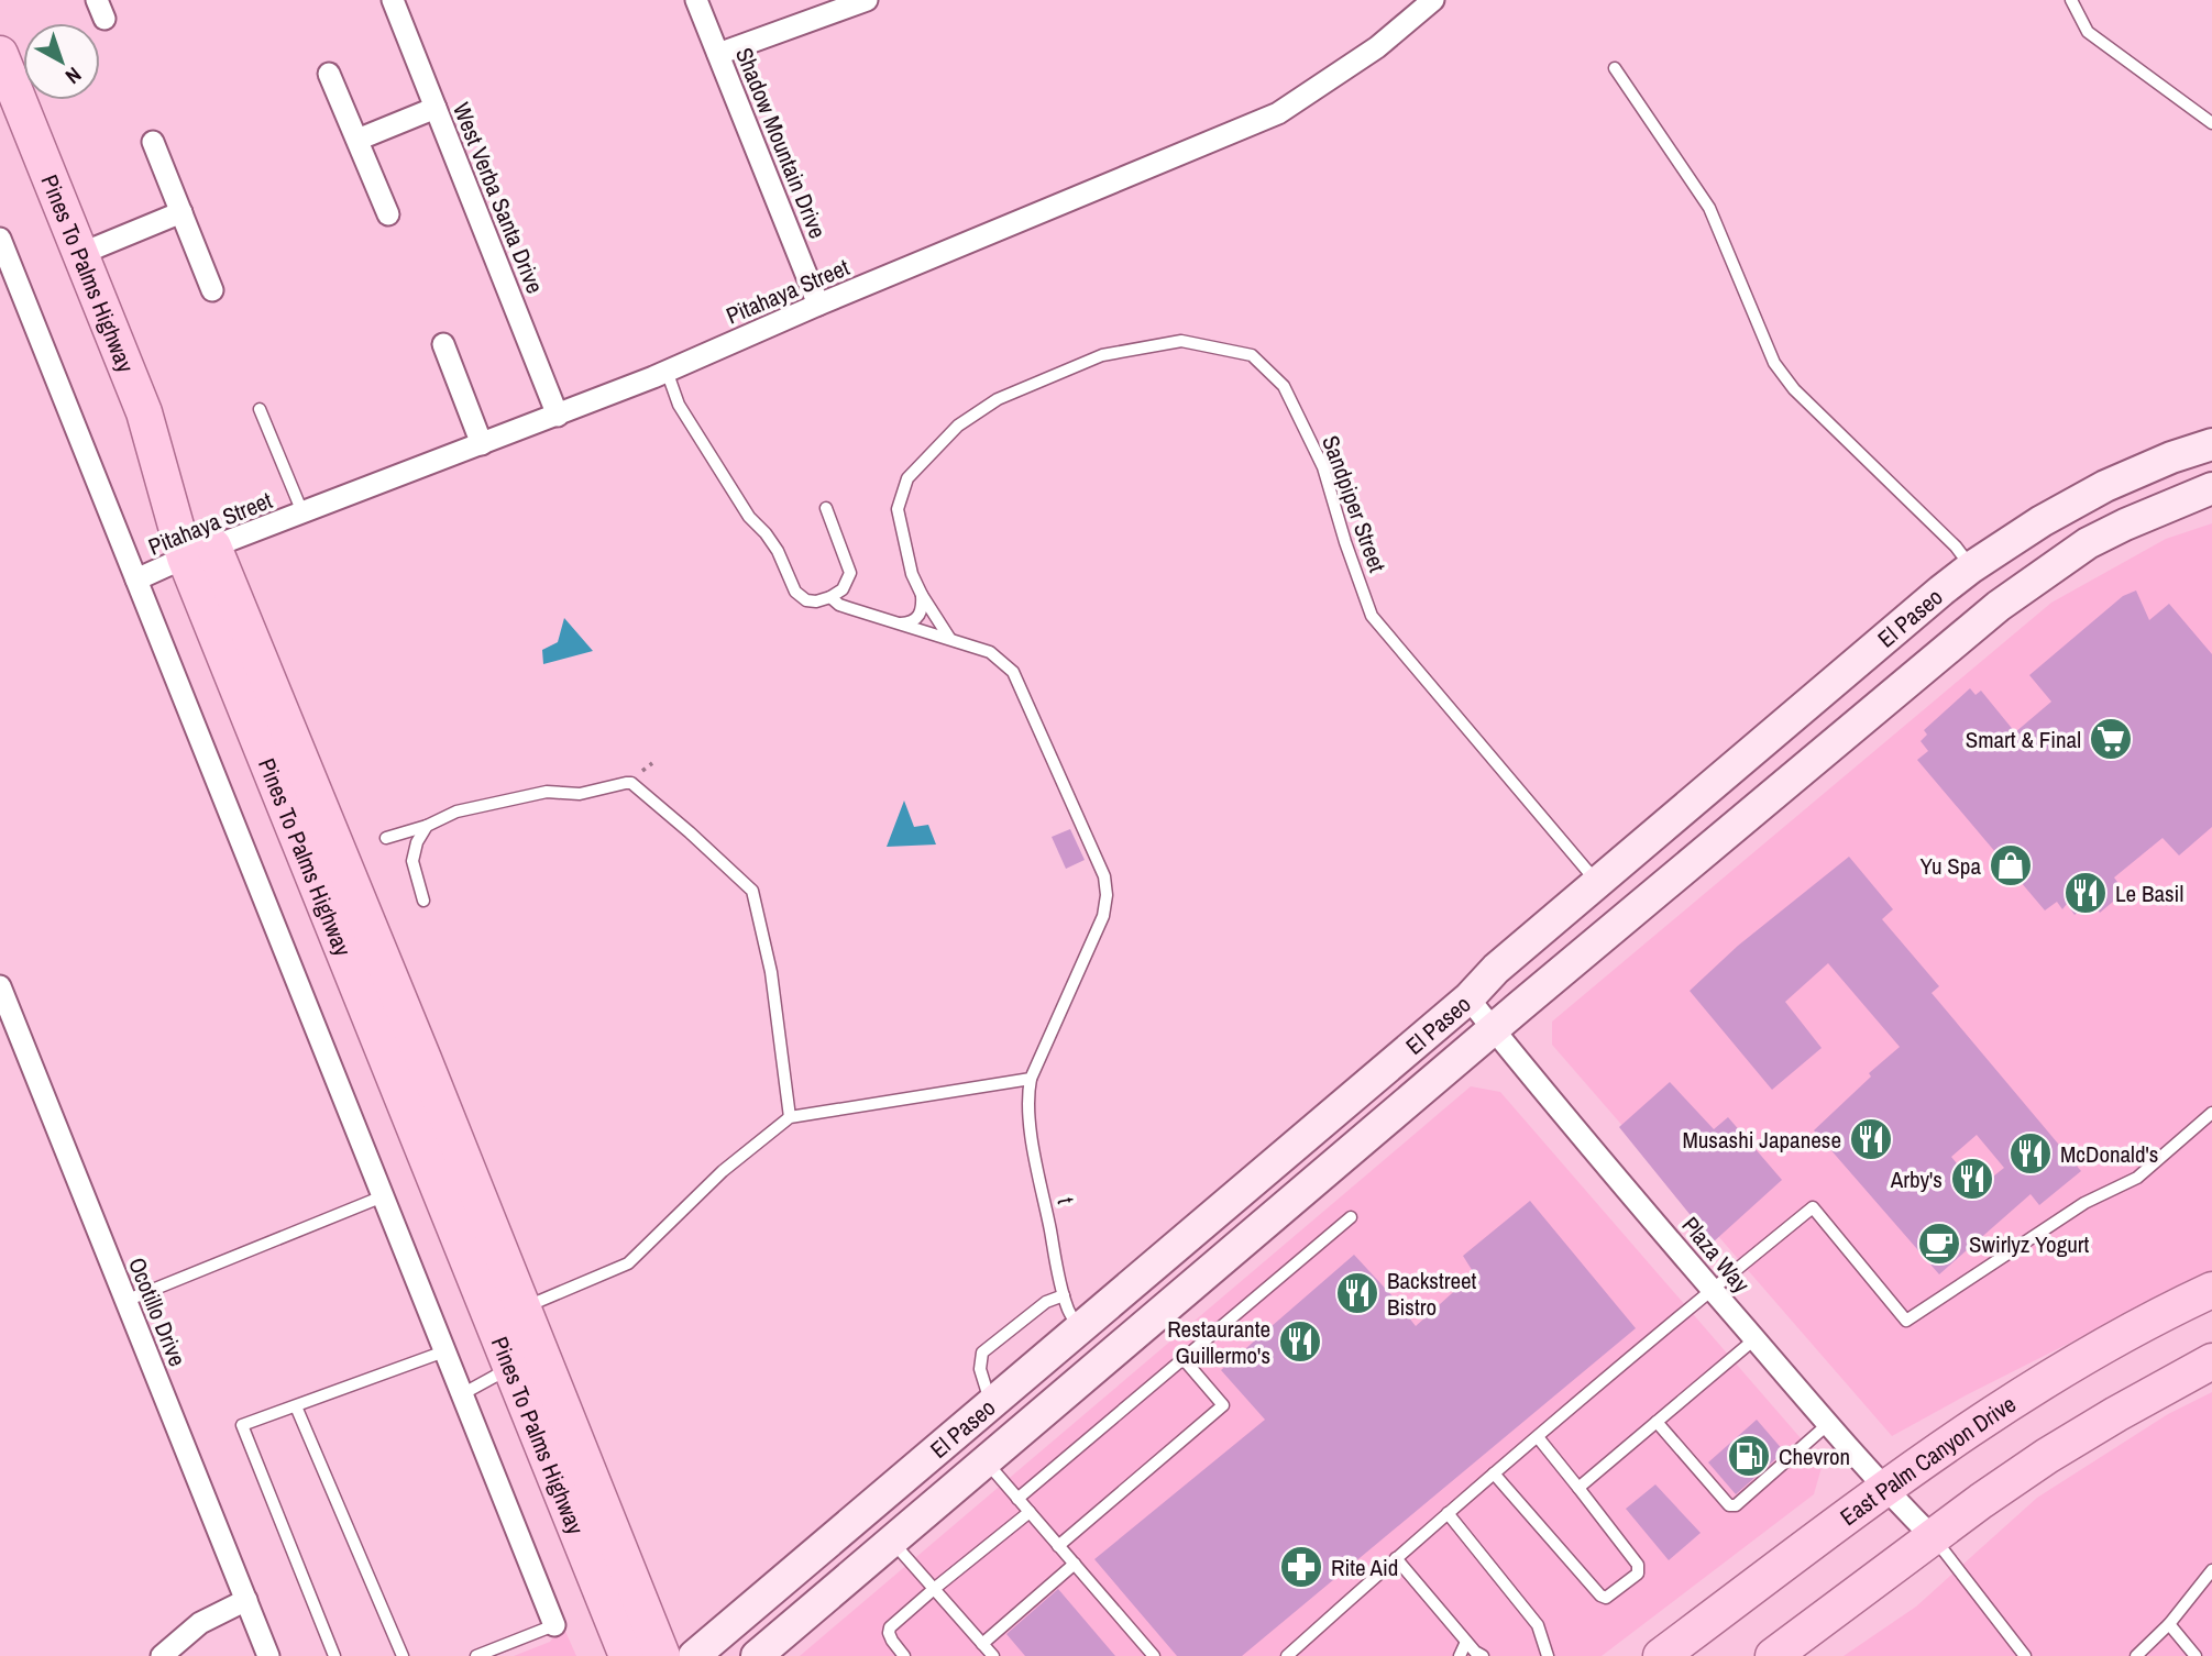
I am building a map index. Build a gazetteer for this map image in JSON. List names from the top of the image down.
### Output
{
  "streets": {
    "main road": ["Pines To Palms Highway", "East Palm Canyon Drive"],
    "street": [
      "Shadow Mountain Drive",
      "West Verba Santa Drive",
      "Pitahaya Street",
      "El Paseo",
      "Plaza Way",
      "Ocotillo Drive"
    ],
    "lane": ["Sandpiper Street", "t"]
  },
  "crossings": [
    ["Shadow Mountain Drive", "Pitahaya Street"],
    ["West Verba Santa Drive", "Pitahaya Street"],
    ["Pines To Palms Highway", "Pitahaya Street"],
    ["Sandpiper Street", "El Paseo"],
    ["El Paseo", "t"],
    ["El Paseo", "Plaza Way"],
    ["Plaza Way", "East Palm Canyon Drive"]
  ],
  "places": {
    "supermarket": ["Smart & Final"],
    "shop": ["Yu Spa"],
    "restaurant": [
      "Le Basil",
      "Musashi Japanese",
      "McDonald's",
      "Arby's",
      "Backstreet Bistro",
      "Restaurante Guillermo's"
    ],
    "cafe": ["Swirlyz Yogurt"],
    "fuel station": ["Chevron"],
    "pharmacy": ["Rite Aid"]
  },
  "north": "bottom right"
}
